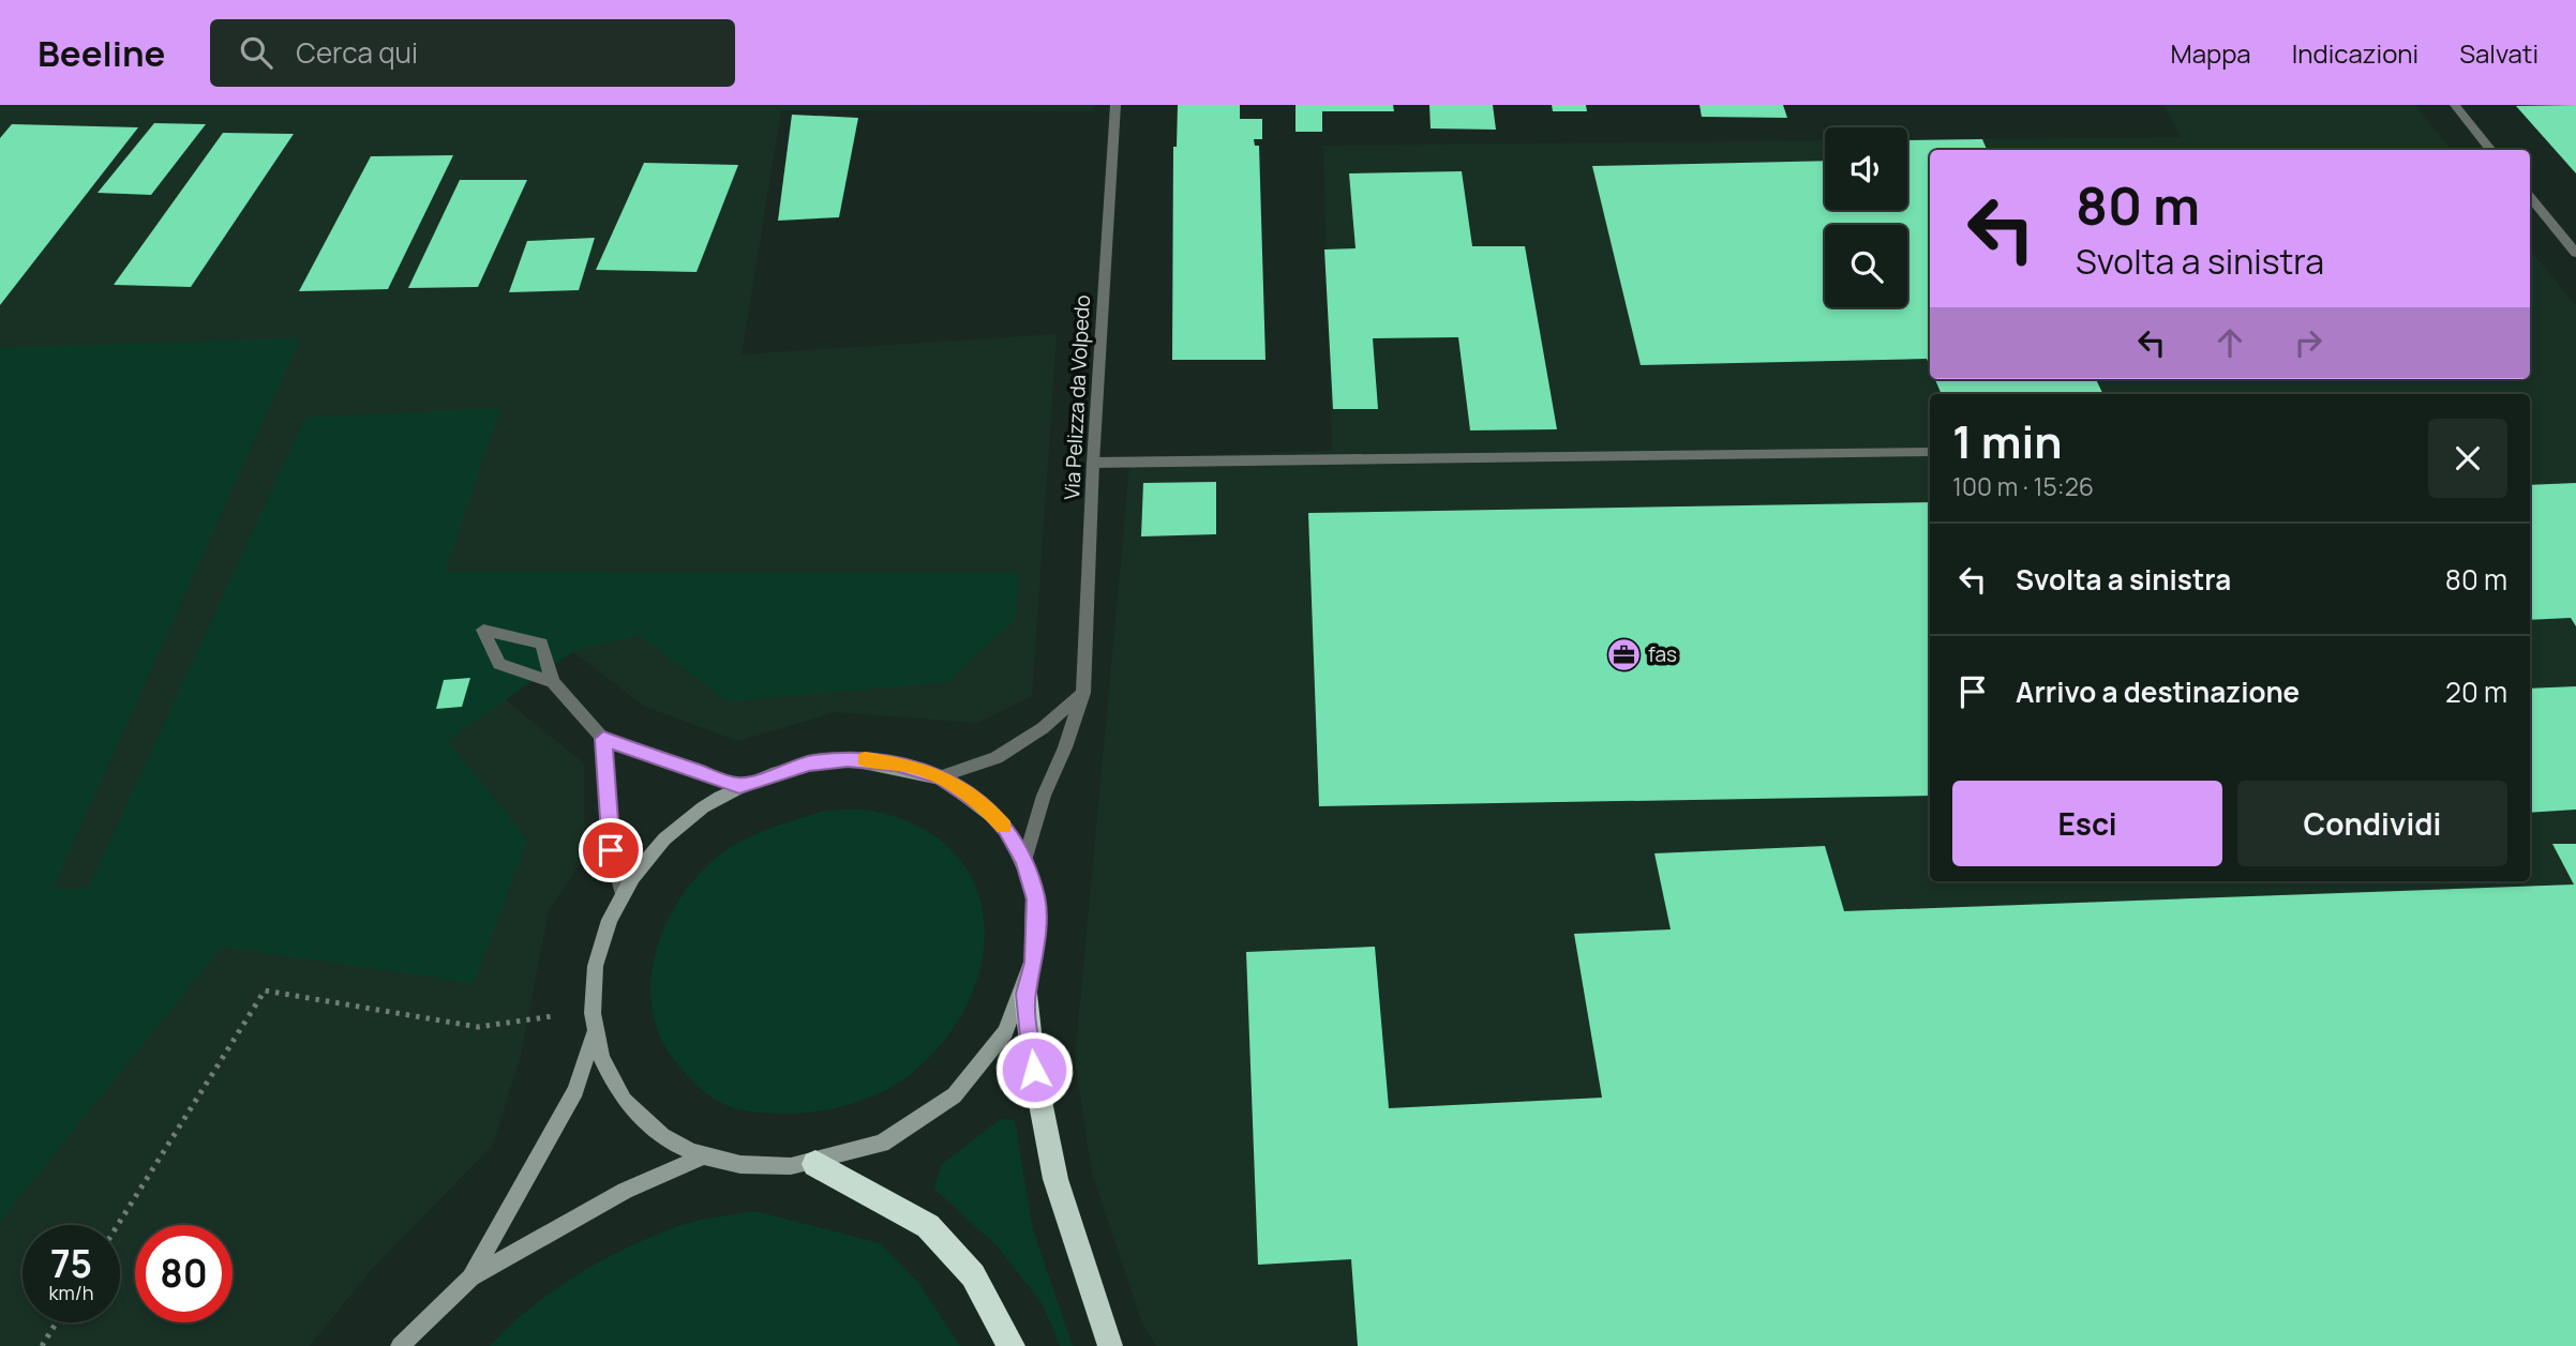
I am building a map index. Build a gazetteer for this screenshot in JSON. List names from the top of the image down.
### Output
{
  "streets": {
    "street": ["Via Pelizza da Volpedo"]
  },
  "places": {
    "office": ["fas"]
  },
  "page": {
    "header": "Beeline",
    "search": "Cerca qui",
    "nav": ["Mappa", "Indicazioni", "Salvati"],
    "turn": ["80 m", "Svolta a sinistra"],
    "heading": ["1 min", "100 m · 15:26"],
    "list": [
      {
        "name": "Svolta a sinistra",
        "value": "80 m"
      },
      {
        "name": "Arrivo a destinazione",
        "value": "20 m"
      }
    ],
    "buttons": ["Esci", "Condividi"],
    "speed": "75 km/h",
    "limit": "80"
  }
}
